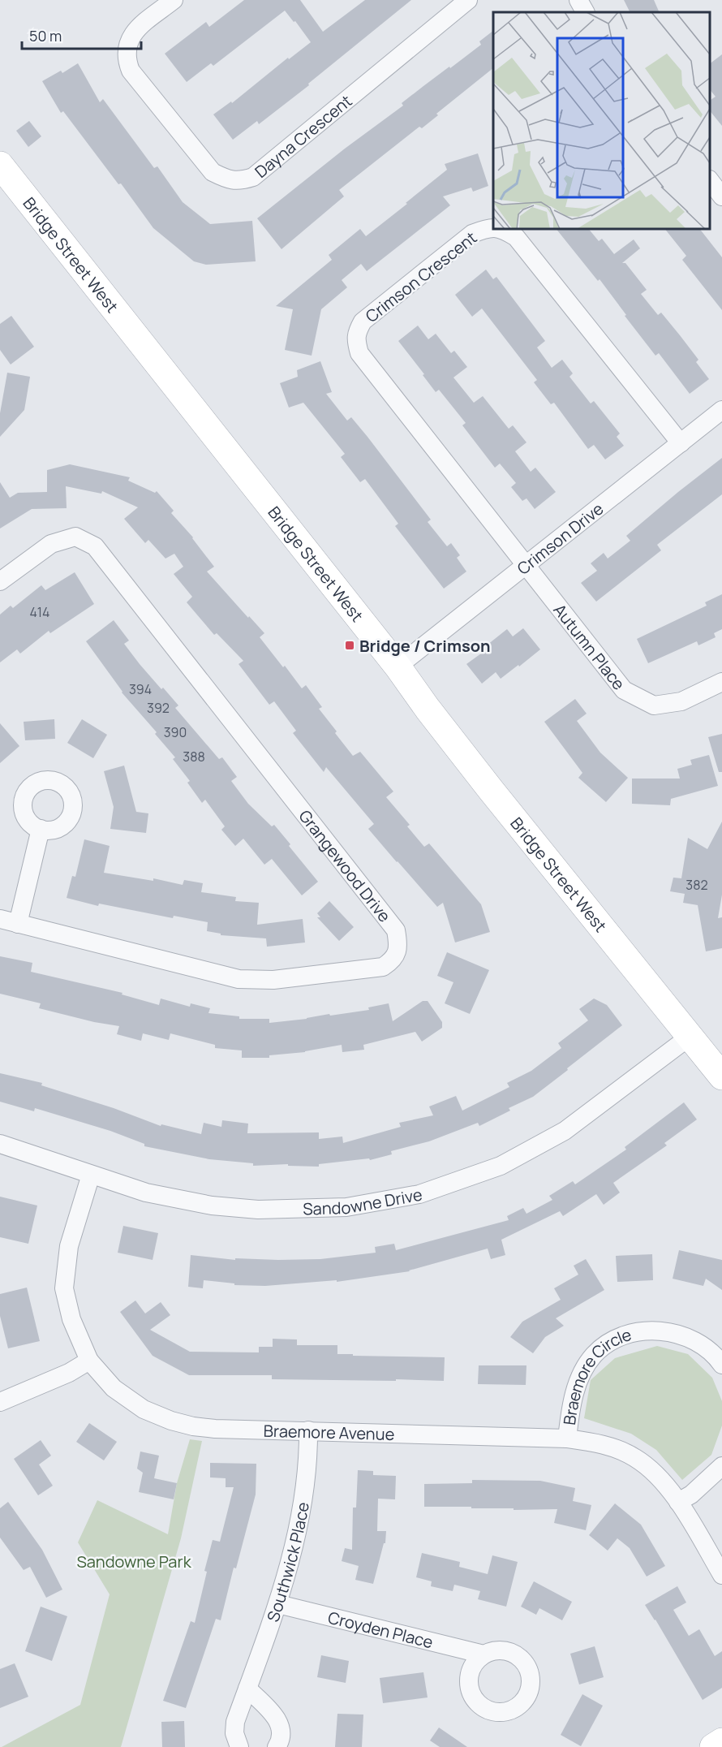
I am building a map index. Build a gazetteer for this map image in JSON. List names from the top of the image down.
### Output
{
  "streets": {
    "main road": ["Bridge Street West"],
    "street": [
      "Dayna Crescent",
      "Crimson Crescent",
      "Crimson Drive",
      "Autumn Place",
      "Grangewood Drive",
      "Sandowne Drive",
      "Braemore Circle",
      "Braemore Avenue",
      "Southwick Place",
      "Croyden Place"
    ]
  },
  "crossings": [
    ["Bridge Street West", "Crimson Drive"],
    ["Bridge Street West", "Sandowne Drive"],
    ["Crimson Crescent", "Crimson Drive"],
    ["Crimson Crescent", "Autumn Place"],
    ["Crimson Drive", "Autumn Place"],
    ["Sandowne Drive", "Braemore Avenue"],
    ["Braemore Circle", "Braemore Avenue"],
    ["Braemore Avenue", "Southwick Place"],
    ["Southwick Place", "Croyden Place"]
  ],
  "parks": ["Sandowne Park"],
  "places": {
    "transit": ["Bridge / Crimson"]
  },
  "house_numbers": [
    "414",
    "394",
    "392",
    "390",
    "388",
    "382"
  ],
  "scale_bar": "50 m"
}
